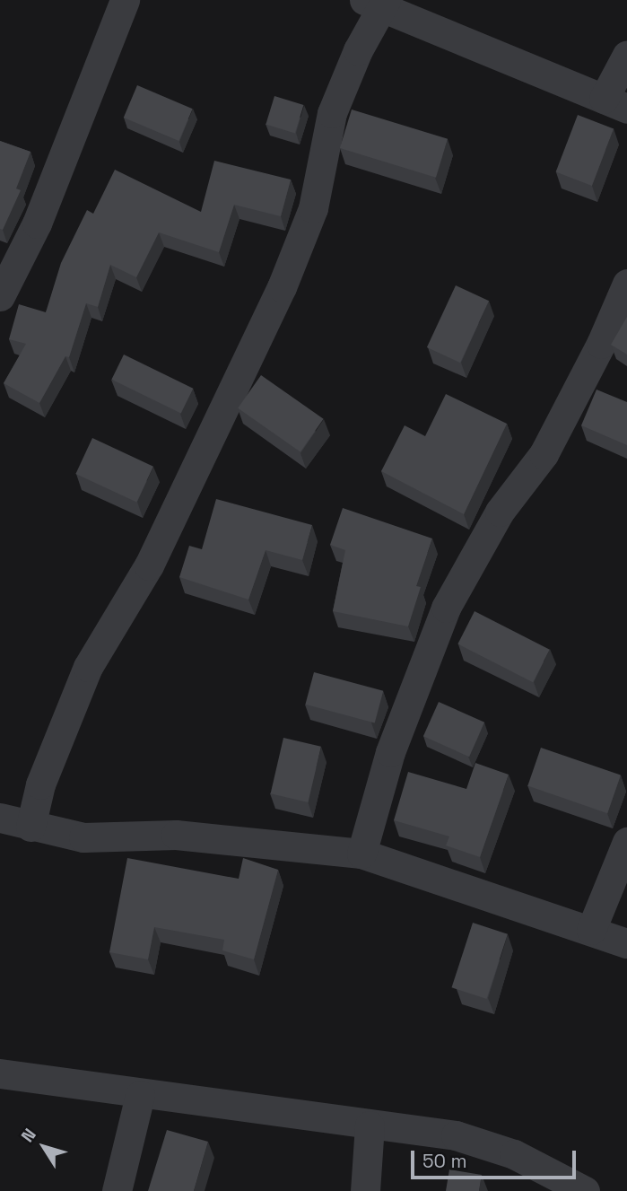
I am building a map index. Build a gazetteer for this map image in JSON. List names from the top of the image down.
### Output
{
  "scale_bar": "50 m",
  "north": "top left"
}
